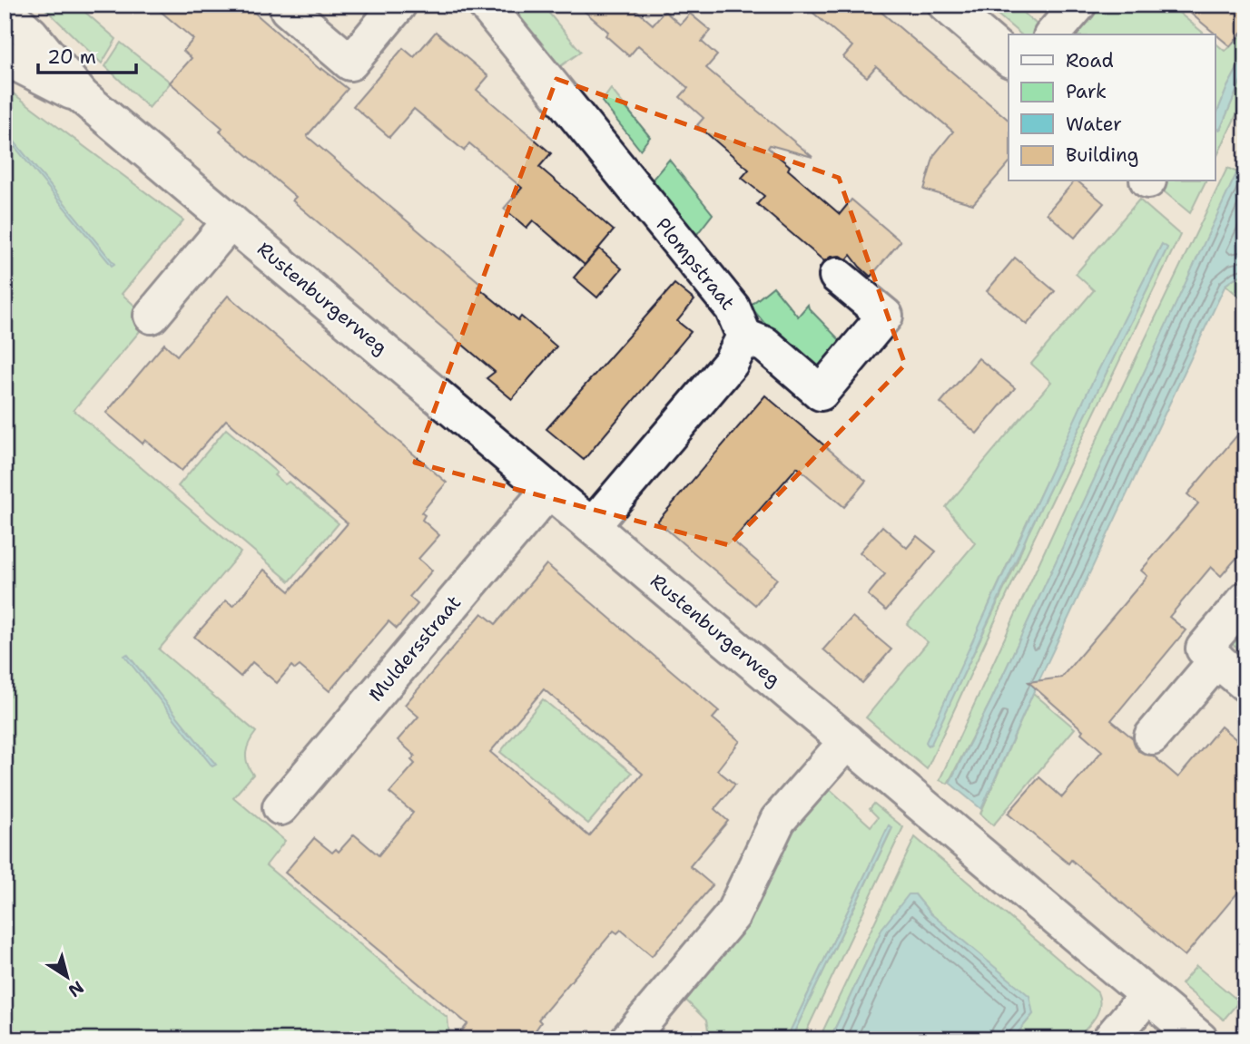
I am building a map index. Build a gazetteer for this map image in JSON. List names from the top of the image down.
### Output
{
  "streets": {
    "street": ["Plompstraat", "Rustenburgerweg", "Muldersstraat"]
  },
  "crossings": [
    ["Rustenburgerweg", "Muldersstraat"]
  ],
  "legend": [
    "Road",
    "Park",
    "Water",
    "Building"
  ],
  "scale_bar": "20 m",
  "north": "bottom right"
}
